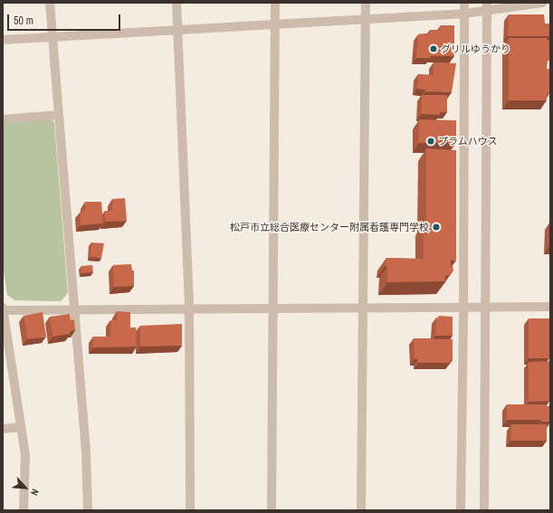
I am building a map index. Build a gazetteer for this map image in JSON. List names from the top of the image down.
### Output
{
  "places": ["グリルゆうかり", "プラムハウス", "松戸市立総合医療センター附属看護専門学校"],
  "scale_bar": "50 m",
  "north": "bottom right"
}
